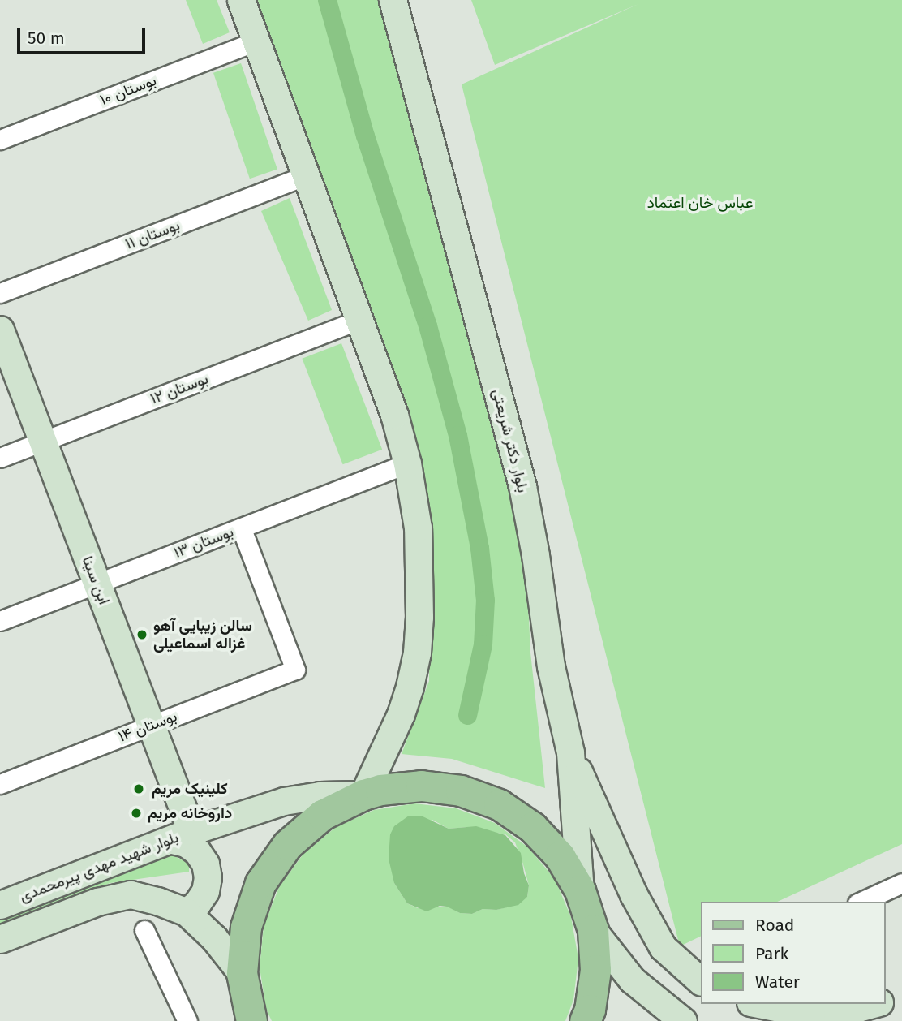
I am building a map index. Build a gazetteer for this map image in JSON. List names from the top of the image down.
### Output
{
  "streets": {
    "main road": ["بلوار دکتر شریعتی", "ابن سینا", "بلوار شهید مهدی پیرمحمدی"],
    "street": [
      "بوستان ۱۰",
      "بوستان ۱۱",
      "بوستان ۱۲",
      "بوستان ۱۳",
      "بوستان ۱۴"
    ]
  },
  "crossings": [
    ["بوستان ۱۲", "ابن سینا"],
    ["بوستان ۱۳", "ابن سینا"],
    ["بوستان ۱۳", "بوستان ۱۴"],
    ["ابن سینا", "بوستان ۱۴"],
    ["ابن سینا", "بلوار شهید مهدی پیرمحمدی"]
  ],
  "parks": ["عباس خان اعتماد"],
  "places": ["سالن زیبایی آهو غزاله اسماعیلی", "کلینیک مریم", "داروخانه مریم"],
  "legend": ["Road", "Park", "Water"],
  "scale_bar": "50 m"
}
